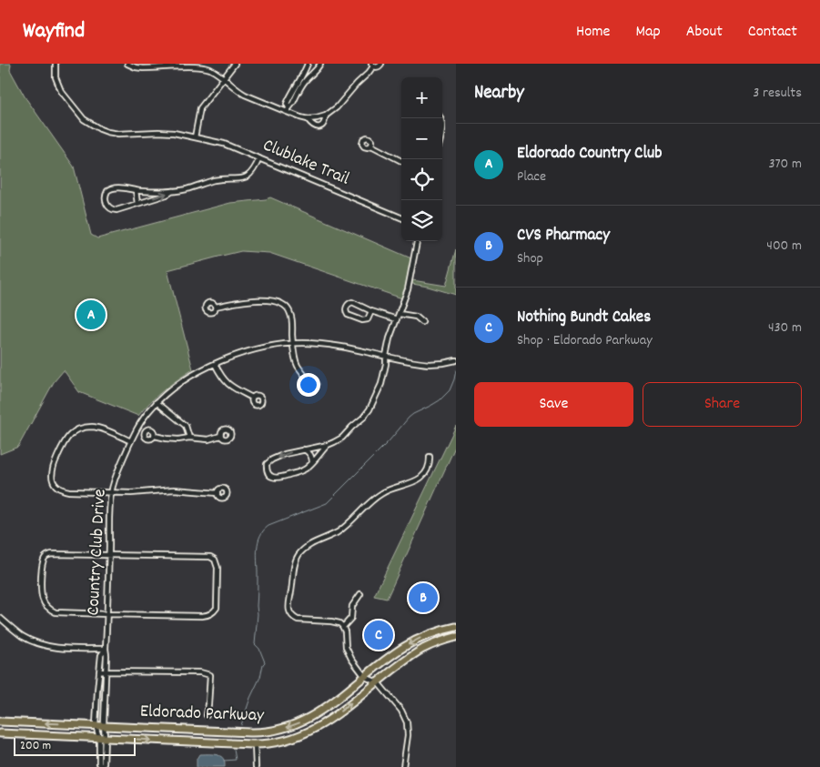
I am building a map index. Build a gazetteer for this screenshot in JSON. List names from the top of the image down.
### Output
{
  "streets": {
    "main road": ["Eldorado Parkway"],
    "street": ["Clublake Trail", "Country Club Drive"]
  },
  "crossings": [
    ["Country Club Drive", "Eldorado Parkway"]
  ],
  "scale_bar": "200 m",
  "page": {
    "header": "Wayfind",
    "nav": [
      "Home",
      "Map",
      "About",
      "Contact"
    ],
    "heading": ["Nearby", "3 results"],
    "map_buttons": ["+", "−"],
    "list": [
      {
        "mark": "A",
        "name": "Eldorado Country Club",
        "note": "Place",
        "value": "370 m"
      },
      {
        "mark": "B",
        "name": "CVS Pharmacy",
        "note": "Shop",
        "value": "400 m"
      },
      {
        "mark": "C",
        "name": "Nothing Bundt Cakes",
        "note": "Shop · Eldorado Parkway",
        "value": "430 m"
      }
    ],
    "pins": ["A", "B", "C"],
    "buttons": ["Save", "Share"],
    "scale": "200 m"
  }
}
